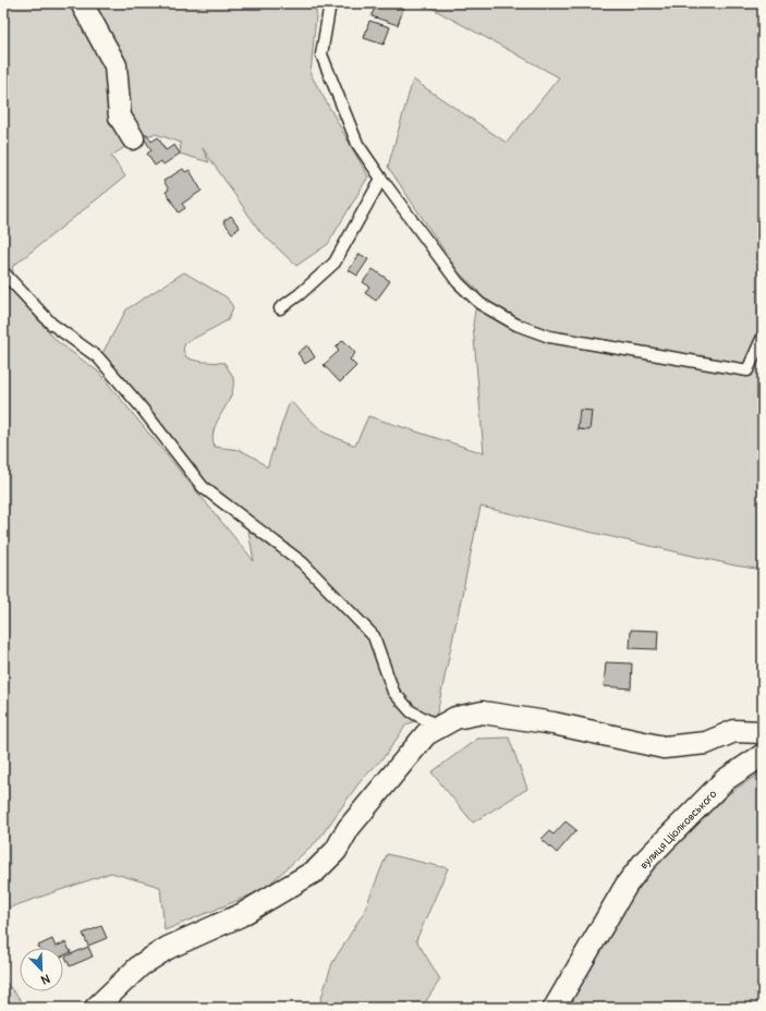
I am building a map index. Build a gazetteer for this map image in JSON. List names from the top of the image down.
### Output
{
  "streets": {
    "street": ["вулиця Ціолковського"]
  },
  "north": "bottom right"
}
